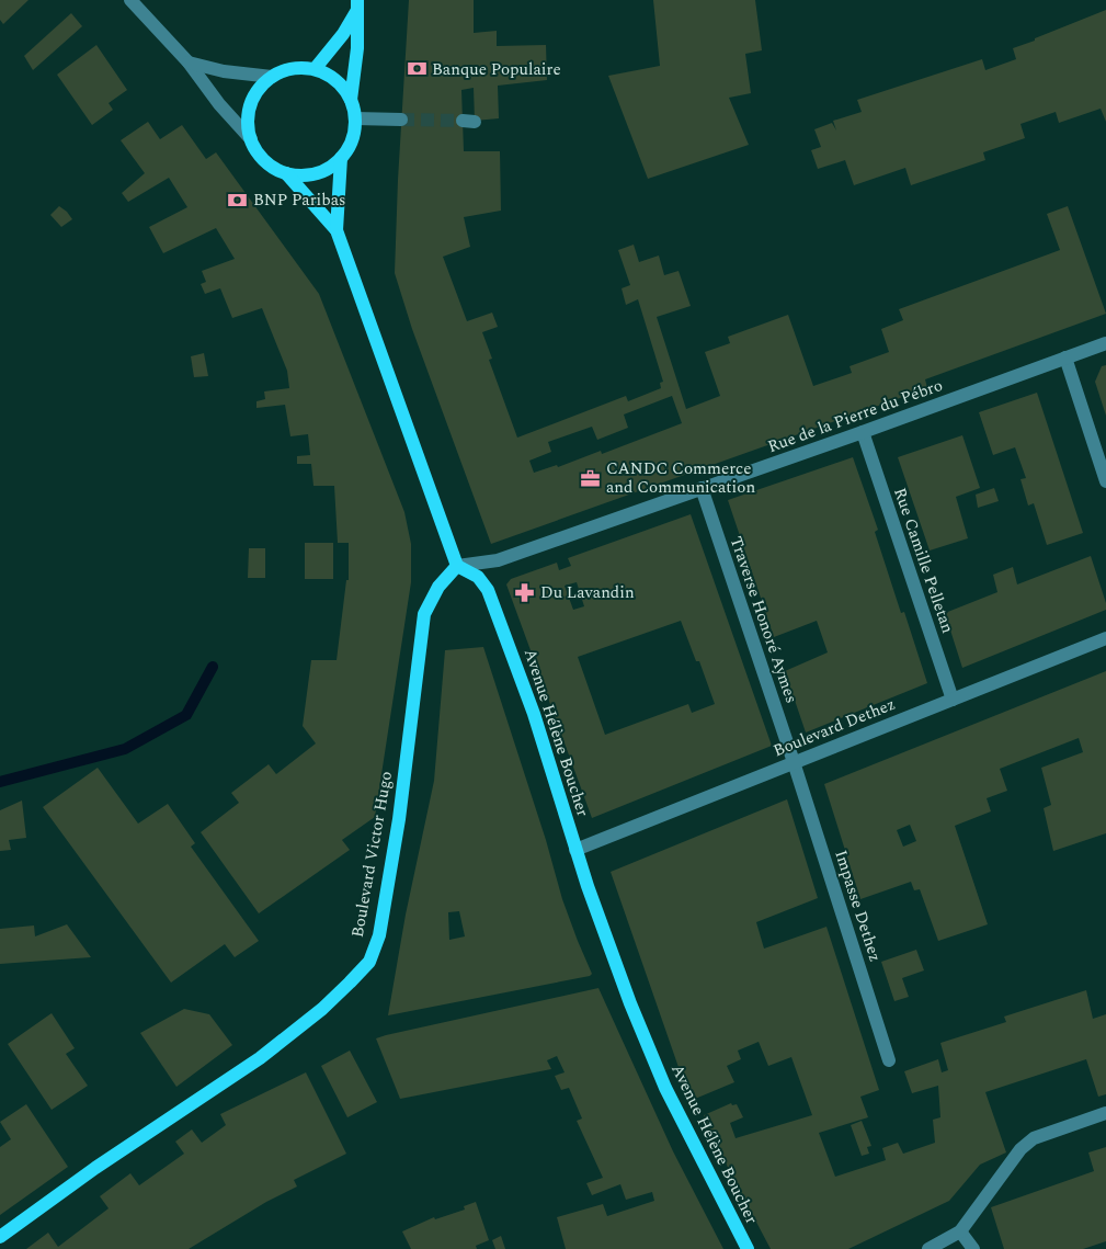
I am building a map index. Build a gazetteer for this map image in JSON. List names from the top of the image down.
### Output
{
  "streets": {
    "main road": ["Avenue Hélène Boucher", "Boulevard Victor Hugo"],
    "street": [
      "Rue de la Pierre du Pébro",
      "Rue Camille Pelletan",
      "Traverse Honoré Aymes",
      "Boulevard Dethez",
      "Impasse Dethez"
    ]
  },
  "crossings": [
    ["Rue de la Pierre du Pébro", "Rue Camille Pelletan"],
    ["Rue de la Pierre du Pébro", "Traverse Honoré Aymes"],
    ["Rue de la Pierre du Pébro", "Avenue Hélène Boucher"],
    ["Rue de la Pierre du Pébro", "Boulevard Victor Hugo"],
    ["Rue Camille Pelletan", "Boulevard Dethez"],
    ["Traverse Honoré Aymes", "Boulevard Dethez"],
    ["Traverse Honoré Aymes", "Impasse Dethez"],
    ["Boulevard Dethez", "Avenue Hélène Boucher"],
    ["Boulevard Dethez", "Impasse Dethez"],
    ["Avenue Hélène Boucher", "Boulevard Victor Hugo"]
  ],
  "places": {
    "bank": ["Banque Populaire", "BNP Paribas"],
    "office": ["CANDC Commerce and Communication"],
    "pharmacy": ["Du Lavandin"]
  }
}
